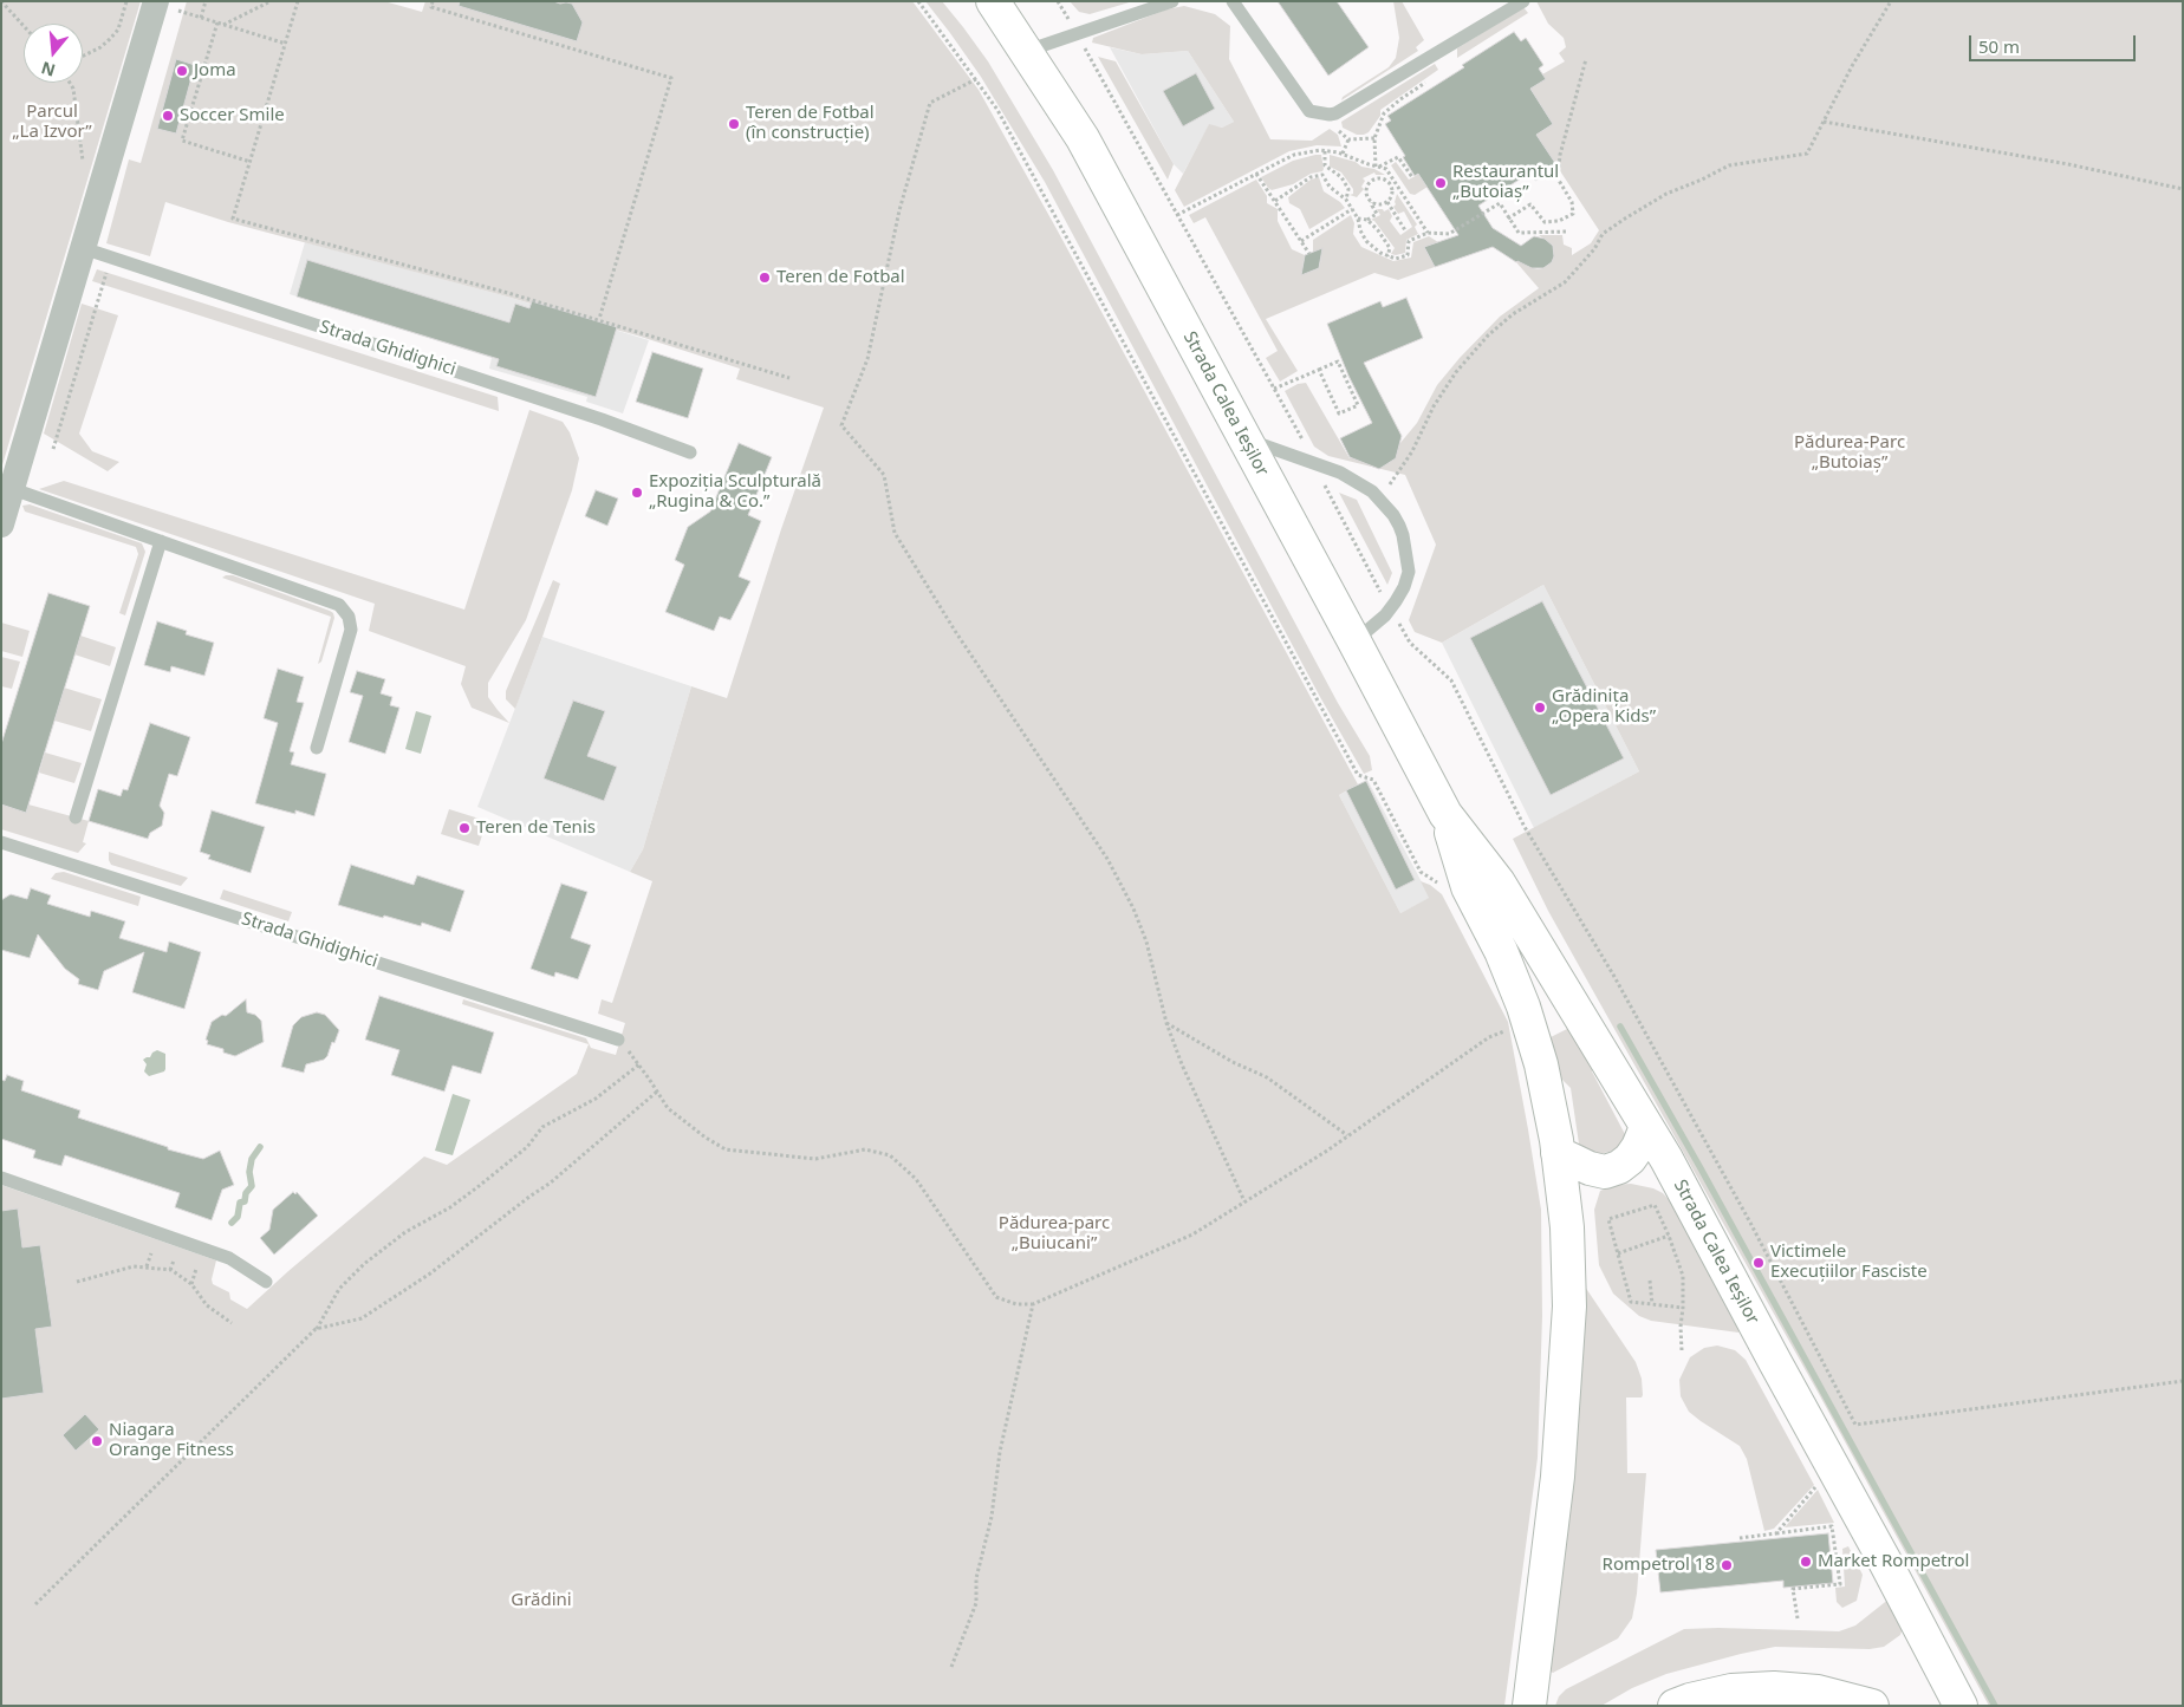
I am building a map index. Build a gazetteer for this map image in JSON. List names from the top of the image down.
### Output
{
  "streets": {
    "main road": ["Strada Calea Ieșilor"],
    "lane": ["Strada Ghidighici"]
  },
  "parks": [
    "Parcul „La Izvor”",
    "Pădurea-Parc „Butoiaș”",
    "Pădurea-parc „Buiucani”",
    "Grădini"
  ],
  "places": [
    "Joma",
    "Soccer Smile",
    "Teren de Fotbal (în construcție)",
    "Restaurantul „Butoiaș”",
    "Teren de Fotbal",
    "Expoziția Sculpturală „Rugina & Co.”",
    "Grădinița „Opera Kids”",
    "Teren de Tenis",
    "Victimele Execuțiilor Fasciste",
    "Niagara Orange Fitness",
    "Market Rompetrol",
    "Rompetrol 18"
  ],
  "scale_bar": "50 m",
  "north": "bottom"
}
